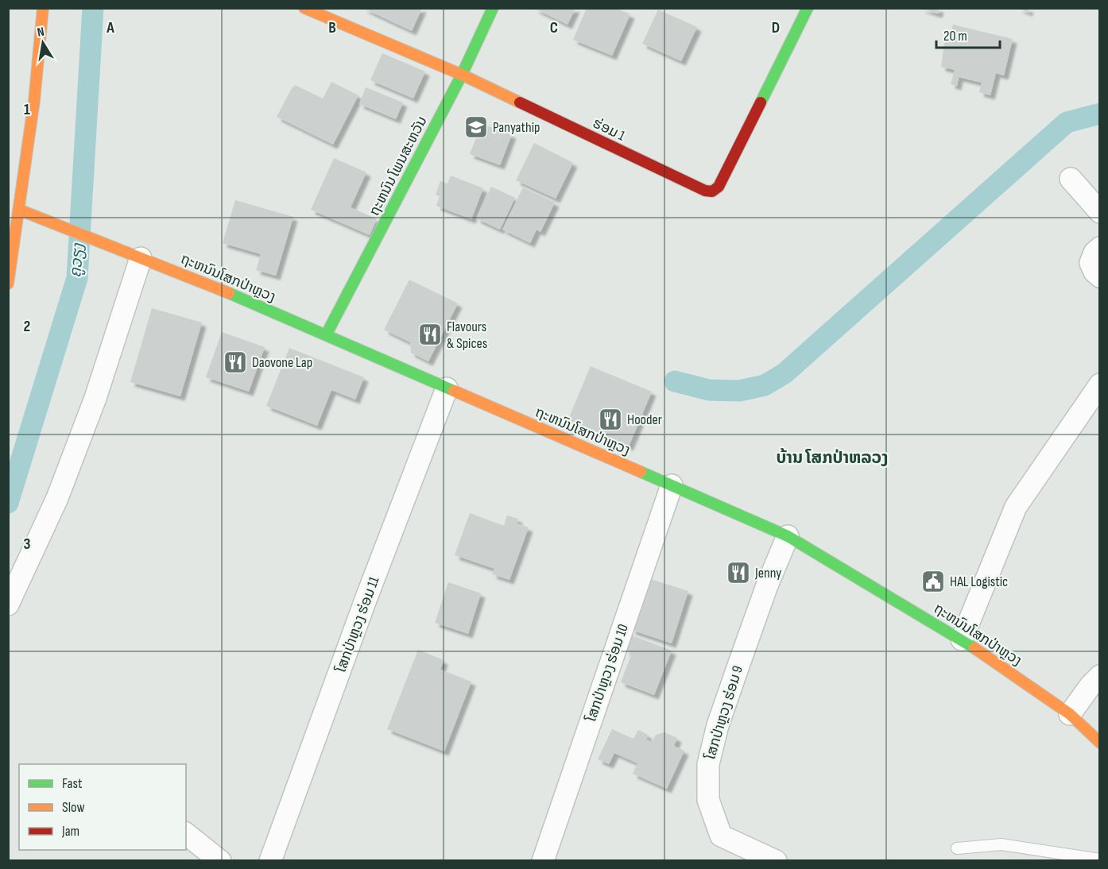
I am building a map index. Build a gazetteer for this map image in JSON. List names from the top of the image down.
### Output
{
  "streets": {
    "street": [
      "ຮ່ອມ 1",
      "ຖະຫນົນ ໂພນສະຫວັນ",
      "ຖະຫນົນໂສກປ່າຫຼວງ",
      "ໂສກປ່າຫຼວງ ຮ່ອມ 11",
      "ໂສກປ່າຫຼວງ ຮ່ອມ 10",
      "ໂສກປ່າຫຼວງ ຮ່ອມ 9"
    ]
  },
  "crossings": [
    ["ຮ່ອມ 1", "ຖະຫນົນ ໂພນສະຫວັນ"],
    ["ຖະຫນົນ ໂພນສະຫວັນ", "ຖະຫນົນໂສກປ່າຫຼວງ"],
    ["ຖະຫນົນໂສກປ່າຫຼວງ", "ໂສກປ່າຫຼວງ ຮ່ອມ 11"],
    ["ຖະຫນົນໂສກປ່າຫຼວງ", "ໂສກປ່າຫຼວງ ຮ່ອມ 10"],
    ["ຖະຫນົນໂສກປ່າຫຼວງ", "ໂສກປ່າຫຼວງ ຮ່ອມ 9"]
  ],
  "districts": ["ບ້ານ ໂສກປ່າຫລວງ"],
  "water": ["ຄູວຽງ"],
  "places": {
    "school or university": ["Panyathip"],
    "restaurant": [
      "Flavours & Spices",
      "Daovone Lap",
      "Hooder",
      "Jenny"
    ],
    "public building": ["HAL Logistic"]
  },
  "legend": ["Fast", "Slow", "Jam"],
  "scale_bar": "20 m",
  "north": "top",
  "grid": {
    "columns": [
      "A",
      "B",
      "C",
      "D"
    ],
    "rows": ["1", "2", "3"]
  }
}
